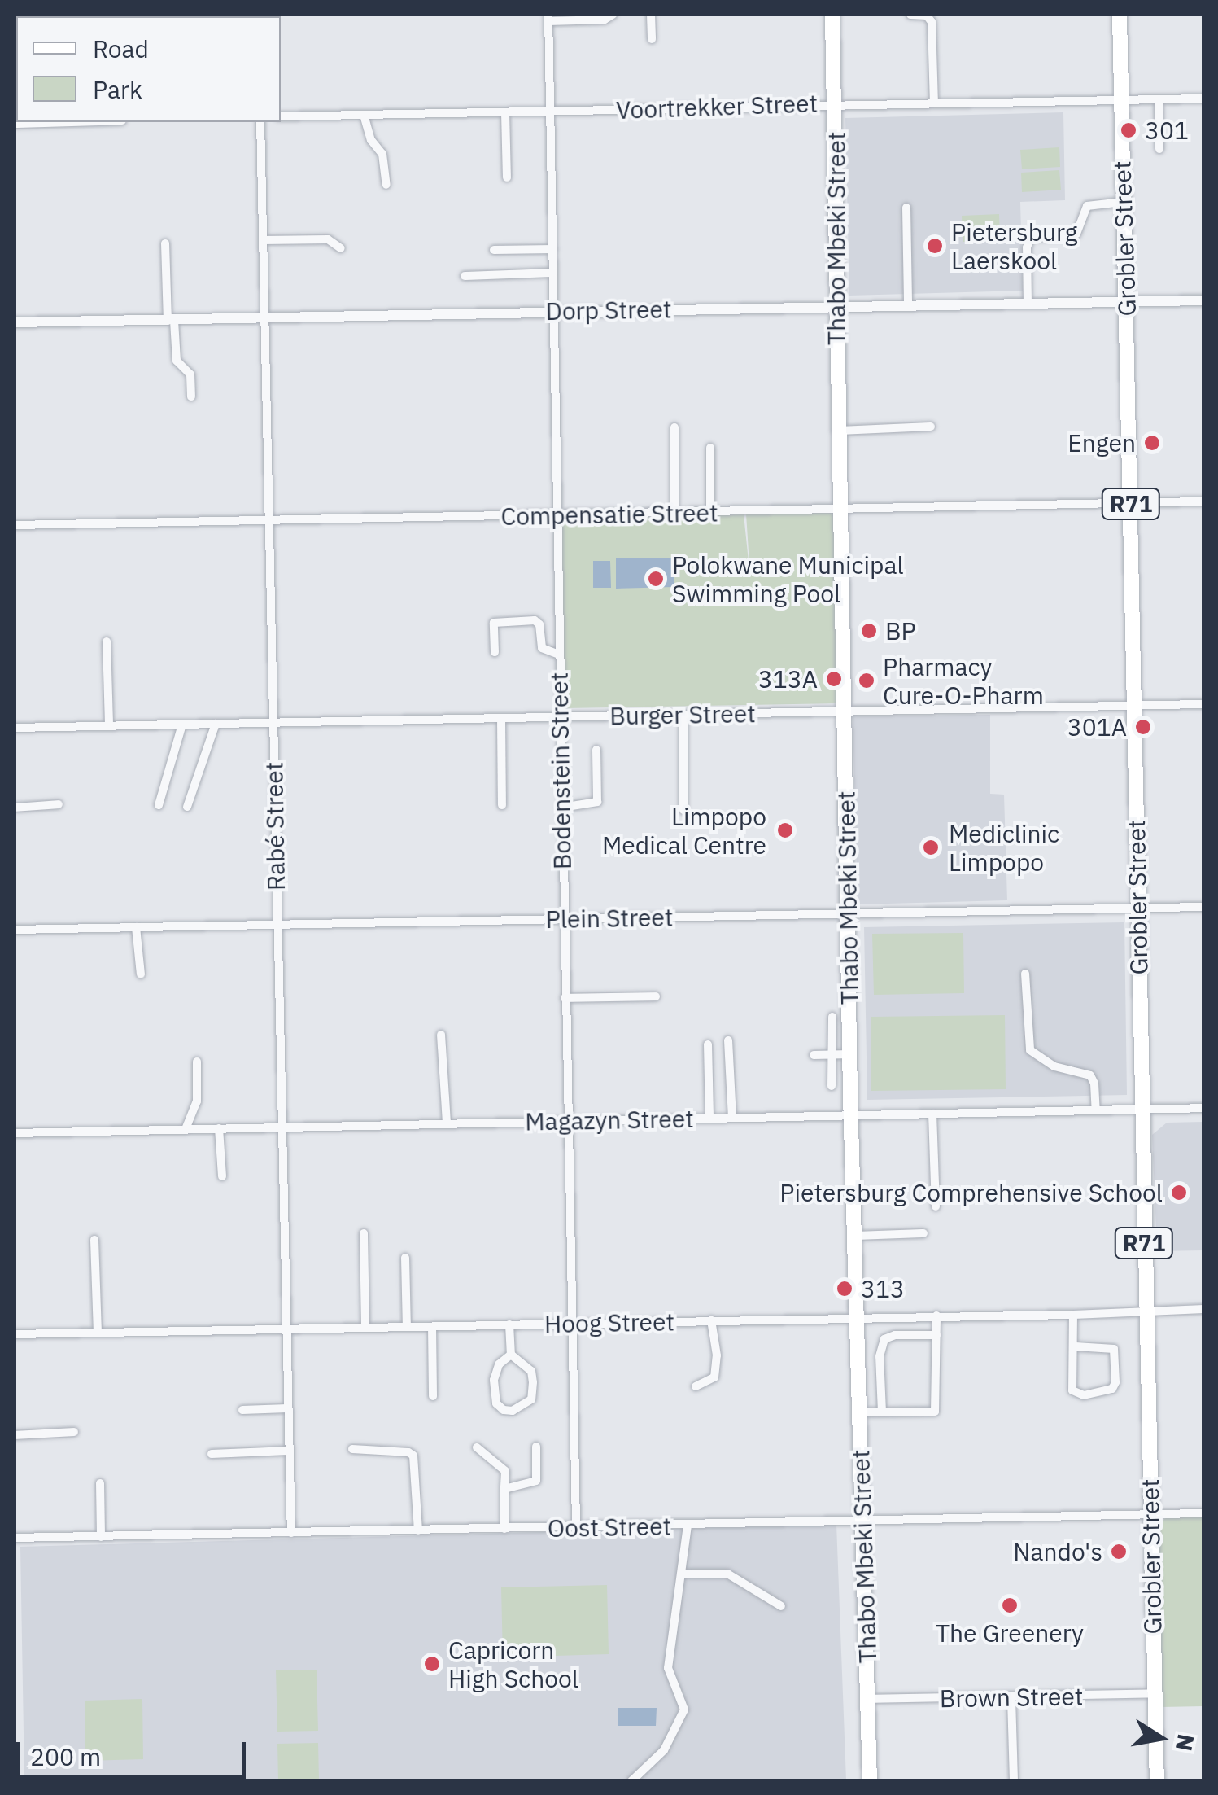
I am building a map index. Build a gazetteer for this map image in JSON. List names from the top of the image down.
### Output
{
  "streets": {
    "main road": ["Thabo Mbeki Street", "Grobler Street", "R71"],
    "street": [
      "Voortrekker Street",
      "Dorp Street",
      "Compensatie Street",
      "Burger Street",
      "Bodenstein Street",
      "Rabé Street",
      "Plein Street",
      "Magazyn Street",
      "Hoog Street",
      "Oost Street",
      "Brown Street"
    ]
  },
  "crossings": [
    ["Voortrekker Street", "Thabo Mbeki Street"],
    ["Voortrekker Street", "Grobler Street"],
    ["Voortrekker Street", "Bodenstein Street"],
    ["Thabo Mbeki Street", "Dorp Street"],
    ["Thabo Mbeki Street", "Compensatie Street"],
    ["Thabo Mbeki Street", "Burger Street"],
    ["Thabo Mbeki Street", "Plein Street"],
    ["Thabo Mbeki Street", "Magazyn Street"],
    ["Thabo Mbeki Street", "Hoog Street"],
    ["Thabo Mbeki Street", "Oost Street"],
    ["Thabo Mbeki Street", "Brown Street"],
    ["Grobler Street", "Dorp Street"],
    ["Grobler Street", "Compensatie Street"],
    ["Grobler Street", "Burger Street"],
    ["Grobler Street", "Plein Street"],
    ["Grobler Street", "Magazyn Street"],
    ["Grobler Street", "Hoog Street"],
    ["Grobler Street", "Oost Street"],
    ["Grobler Street", "Brown Street"],
    ["Dorp Street", "Bodenstein Street"],
    ["Dorp Street", "Rabé Street"],
    ["Compensatie Street", "Bodenstein Street"],
    ["Compensatie Street", "Rabé Street"],
    ["Burger Street", "Bodenstein Street"],
    ["Burger Street", "Rabé Street"],
    ["Bodenstein Street", "Plein Street"],
    ["Bodenstein Street", "Magazyn Street"],
    ["Bodenstein Street", "Hoog Street"],
    ["Bodenstein Street", "Oost Street"],
    ["Rabé Street", "Plein Street"],
    ["Rabé Street", "Magazyn Street"],
    ["Rabé Street", "Hoog Street"],
    ["Rabé Street", "Oost Street"]
  ],
  "places": [
    "301",
    "Pietersburg Laerskool",
    "Engen",
    "Polokwane Municipal Swimming Pool",
    "BP",
    "313A",
    "Pharmacy Cure-O-Pharm",
    "301A",
    "Limpopo Medical Centre",
    "Mediclinic Limpopo",
    "Pietersburg Comprehensive School",
    "313",
    "Nando's",
    "The Greenery",
    "Capricorn High School"
  ],
  "legend": ["Road", "Park"],
  "scale_bar": "200 m",
  "north": "right"
}
